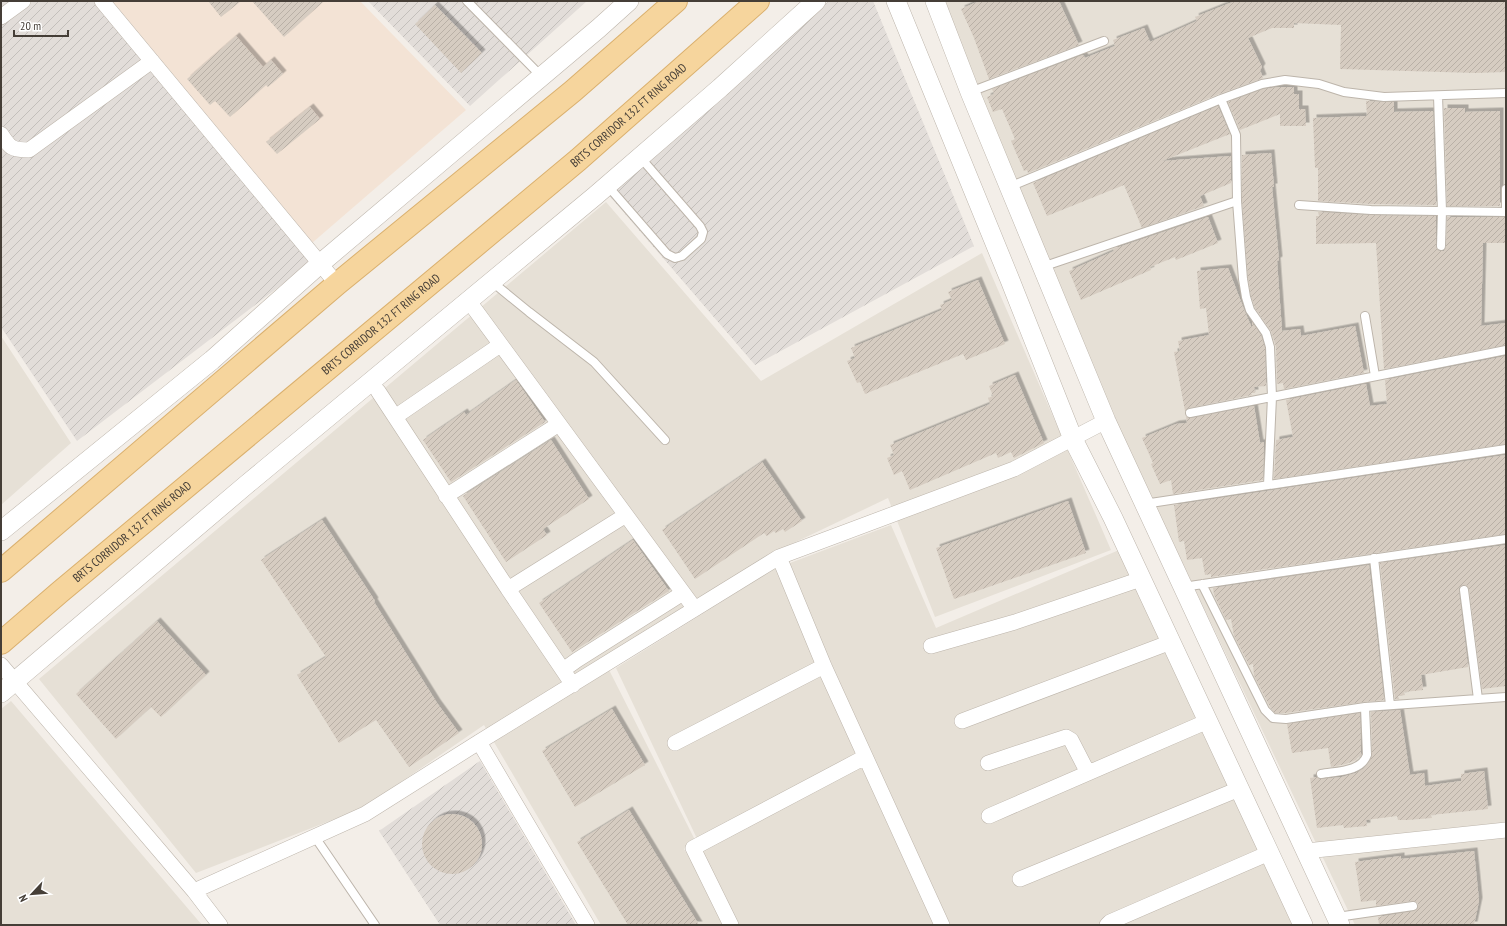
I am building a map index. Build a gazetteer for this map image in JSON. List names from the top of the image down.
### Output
{
  "streets": {
    "main road": ["BRTS CORRIDOR 132 FT RING ROAD"]
  },
  "scale_bar": "20 m",
  "north": "bottom left"
}
